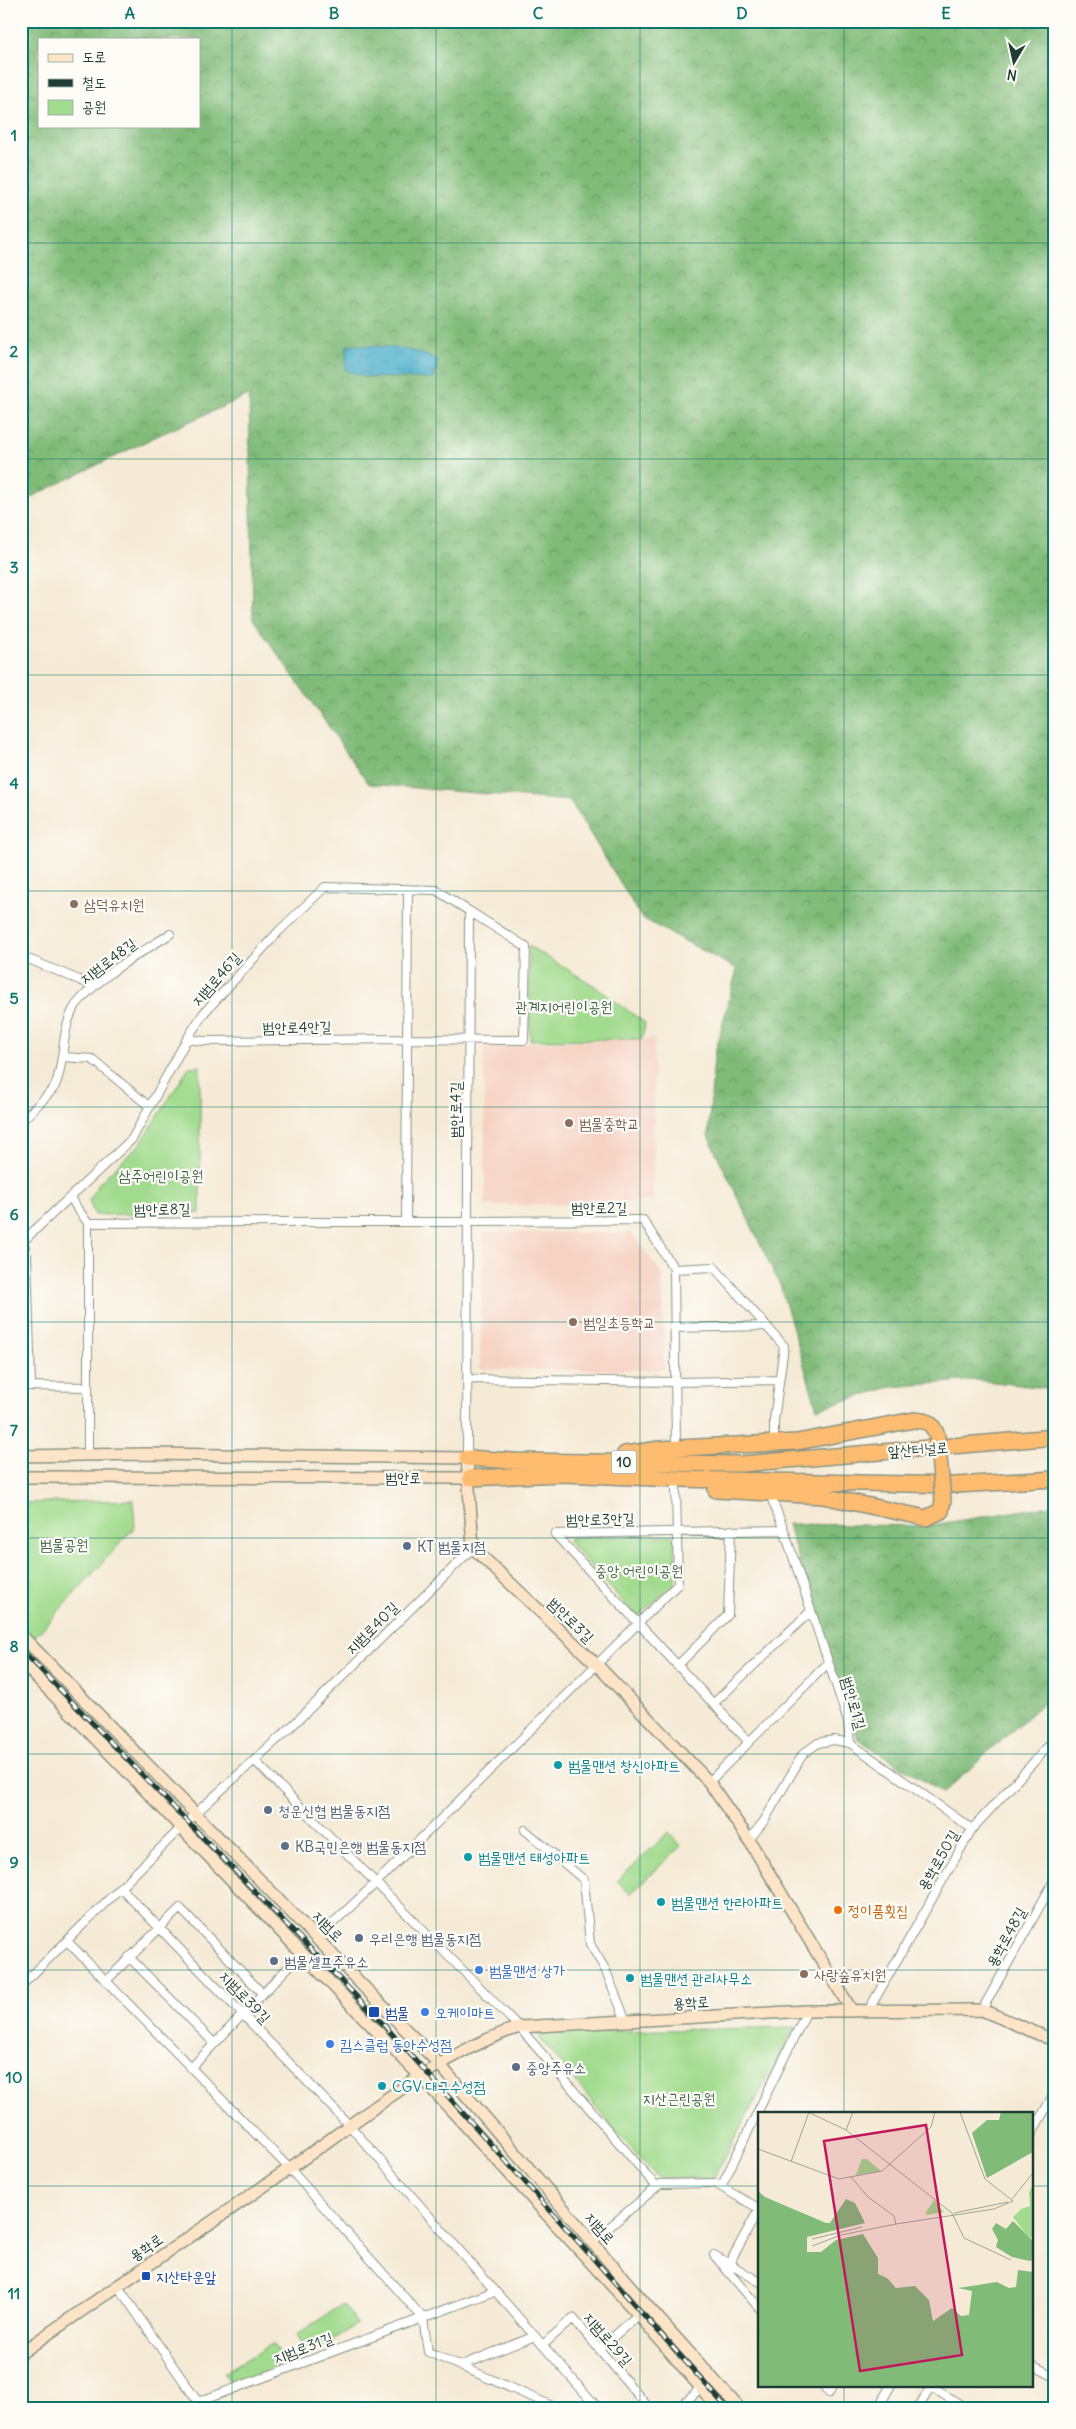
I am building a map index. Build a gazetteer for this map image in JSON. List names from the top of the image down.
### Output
{
  "streets": {
    "highway": ["앞산터널로", "10", "범안로"],
    "main road": ["범안로3길", "지범로", "용학로"],
    "street": [
      "지범로48길",
      "지범로46길",
      "범안로4안길",
      "범안로4길",
      "범안로2길",
      "범안로8길",
      "범안로3안길",
      "지범로40길",
      "범안로1길",
      "용학로50길",
      "용학로48길",
      "지범로39길",
      "지범로29길",
      "지범로31길"
    ]
  },
  "crossings": [
    ["지범로46길", "범안로4안길"],
    ["범안로4안길", "범안로4길"],
    ["범안로4길", "범안로2길"],
    ["범안로4길", "범안로8길"],
    ["범안로4길", "범안로"],
    ["범안로2길", "범안로8길"],
    ["앞산터널로", "범안로"],
    ["범안로3안길", "범안로1길"],
    ["범안로3길", "지범로40길"],
    ["범안로3길", "용학로"],
    ["범안로1길", "용학로50길"],
    ["용학로50길", "용학로"],
    ["지범로", "용학로"],
    ["용학로48길", "용학로"],
    ["지범로39길", "용학로"]
  ],
  "parks": [
    "관계지어린이공원",
    "삼주어린이공원",
    "범물공원",
    "중앙 어린이공원",
    "지산근린공원"
  ],
  "places": {
    "other": [
      "삼덕유치원",
      "범물중학교",
      "범일초등학교",
      "KT 범물지점",
      "범물맨션 창신아파트",
      "청운신협 범물동지점",
      "KB국민은행 범물동지점",
      "범물맨션 태성아파트",
      "범물맨션 한라아파트",
      "정이품횟집",
      "우리은행 범물동지점",
      "범물셀프주유소",
      "범물맨션 상가",
      "사랑숲유치원",
      "범물맨션 관리사무소",
      "오케이마트",
      "킴스클럽 동아수성점",
      "중앙주유소",
      "CGV 대구수성점"
    ],
    "transit": ["범물", "지산타운앞"]
  },
  "legend": ["도로", "철도", "공원"],
  "north": "bottom",
  "grid": {
    "columns": [
      "A",
      "B",
      "C",
      "D",
      "E"
    ],
    "rows": [
      "1",
      "2",
      "3",
      "4",
      "5",
      "6",
      "7",
      "8",
      "9",
      "10",
      "11"
    ]
  }
}
